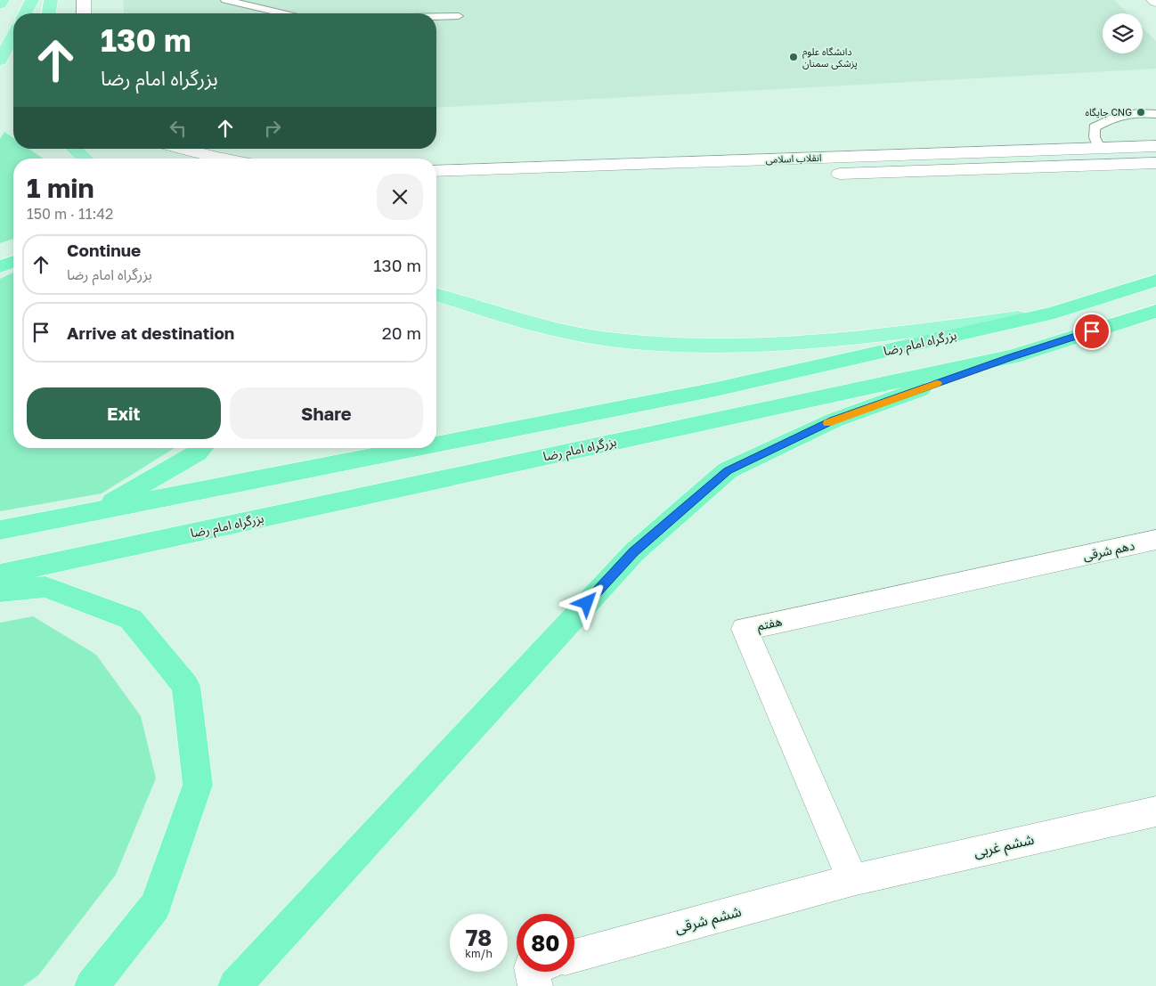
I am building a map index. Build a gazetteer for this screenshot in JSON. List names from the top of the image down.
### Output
{
  "streets": {
    "highway": ["بزرگراه امام رضا"],
    "street": [
      "انقلاب اسلامی",
      "دهم شرقی",
      "هفتم",
      "ششم غربی",
      "ششم شرقی"
    ]
  },
  "crossings": [
    ["دهم شرقی", "هفتم"],
    ["هفتم", "ششم غربی"],
    ["هفتم", "ششم شرقی"],
    ["ششم غربی", "ششم شرقی"]
  ],
  "places": ["دانشگاه علوم پزشکی سمنان", "جایگاه CNG"],
  "page": {
    "turn": ["130 m", "بزرگراه امام رضا"],
    "heading": ["1 min", "150 m · 11:42"],
    "list": [
      {
        "name": "Continue",
        "note": "بزرگراه امام رضا",
        "value": "130 m"
      },
      {
        "name": "Arrive at destination",
        "value": "20 m"
      }
    ],
    "buttons": ["Exit", "Share"],
    "speed": "78 km/h",
    "limit": "80"
  }
}
